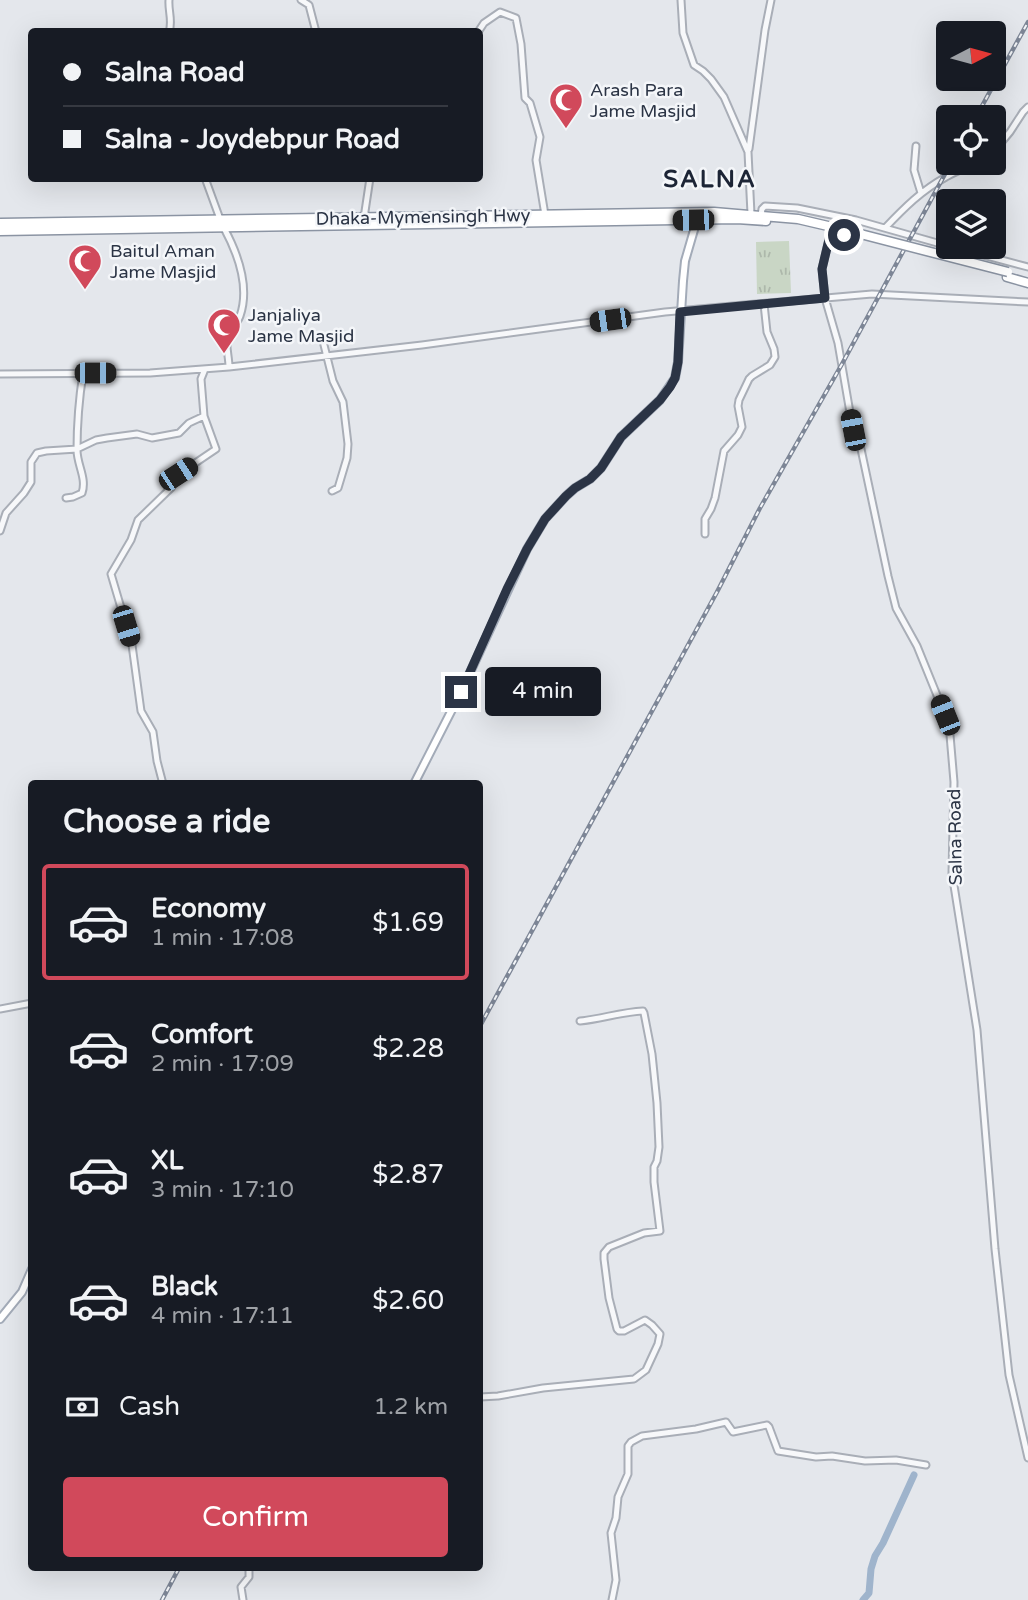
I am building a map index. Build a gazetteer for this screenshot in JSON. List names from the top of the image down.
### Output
{
  "streets": {
    "highway": ["Dhaka-Mymensingh Hwy"],
    "street": ["Salna Road"]
  },
  "crossings": [
    ["Dhaka-Mymensingh Hwy", "Salna Road"]
  ],
  "districts": ["SALNA"],
  "places": {
    "mosque": ["Arash Para Jame Masjid", "Baitul Aman Jame Masjid", "Janjaliya Jame Masjid"]
  },
  "north": "right",
  "page": {
    "banner": ["Salna Road", "Salna - Joydebpur Road"],
    "bubble": "4 min",
    "heading": "Choose a ride",
    "list": [
      {
        "name": "Economy",
        "note": "1 min · 17:08",
        "value": "$1.69"
      },
      {
        "name": "Comfort",
        "note": "2 min · 17:09",
        "value": "$2.28"
      },
      {
        "name": "XL",
        "note": "3 min · 17:10",
        "value": "$2.87"
      },
      {
        "name": "Black",
        "note": "4 min · 17:11",
        "value": "$2.60"
      }
    ],
    "pay": ["Cash", "1.2 km"],
    "buttons": "Confirm"
  }
}
